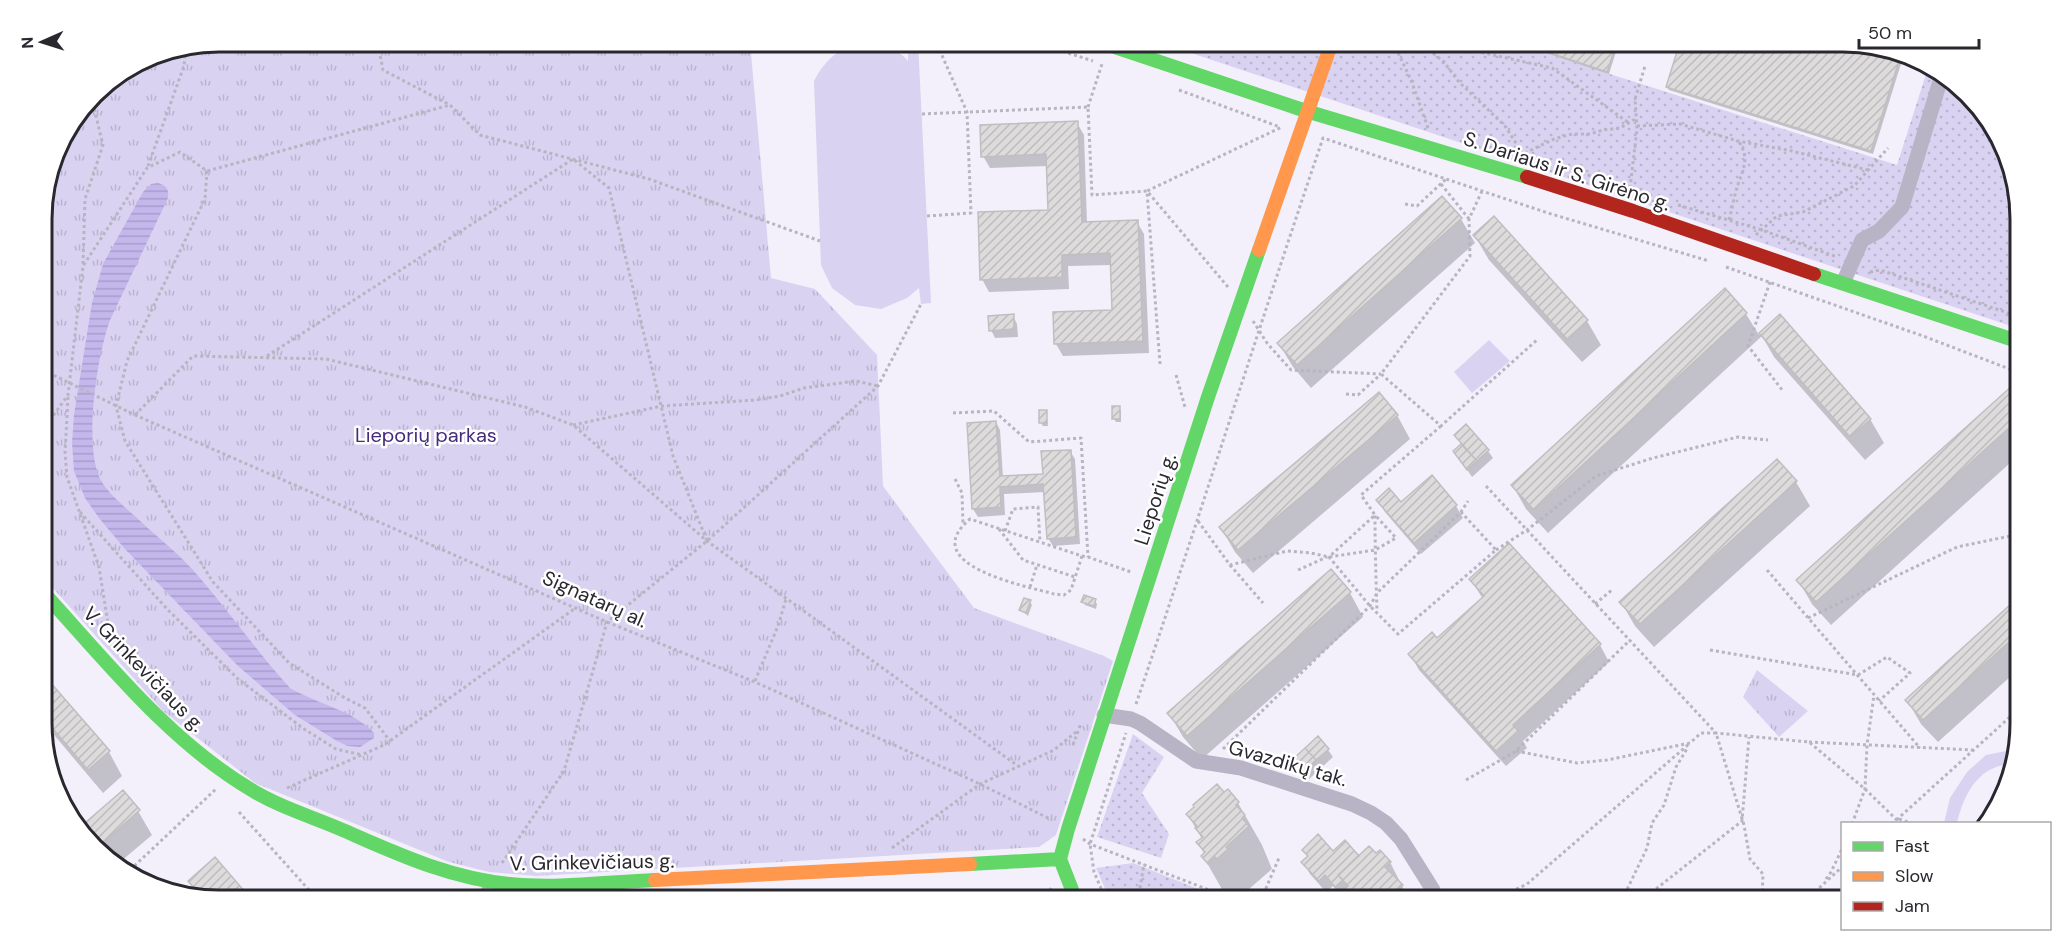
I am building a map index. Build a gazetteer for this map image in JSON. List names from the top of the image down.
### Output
{
  "streets": {
    "street": [
      "S. Dariaus ir S. Girėno g.",
      "Lieporių g.",
      "V. Grinkevičiaus g.",
      "Gvazdikų tak."
    ],
    "path": ["Signatarų al."]
  },
  "crossings": [
    ["S. Dariaus ir S. Girėno g.", "Lieporių g."],
    ["Lieporių g.", "Signatarų al."],
    ["Lieporių g.", "V. Grinkevičiaus g."],
    ["Lieporių g.", "Gvazdikų tak."]
  ],
  "parks": ["Lieporių parkas"],
  "legend": ["Fast", "Slow", "Jam"],
  "scale_bar": "50 m",
  "north": "left"
}
